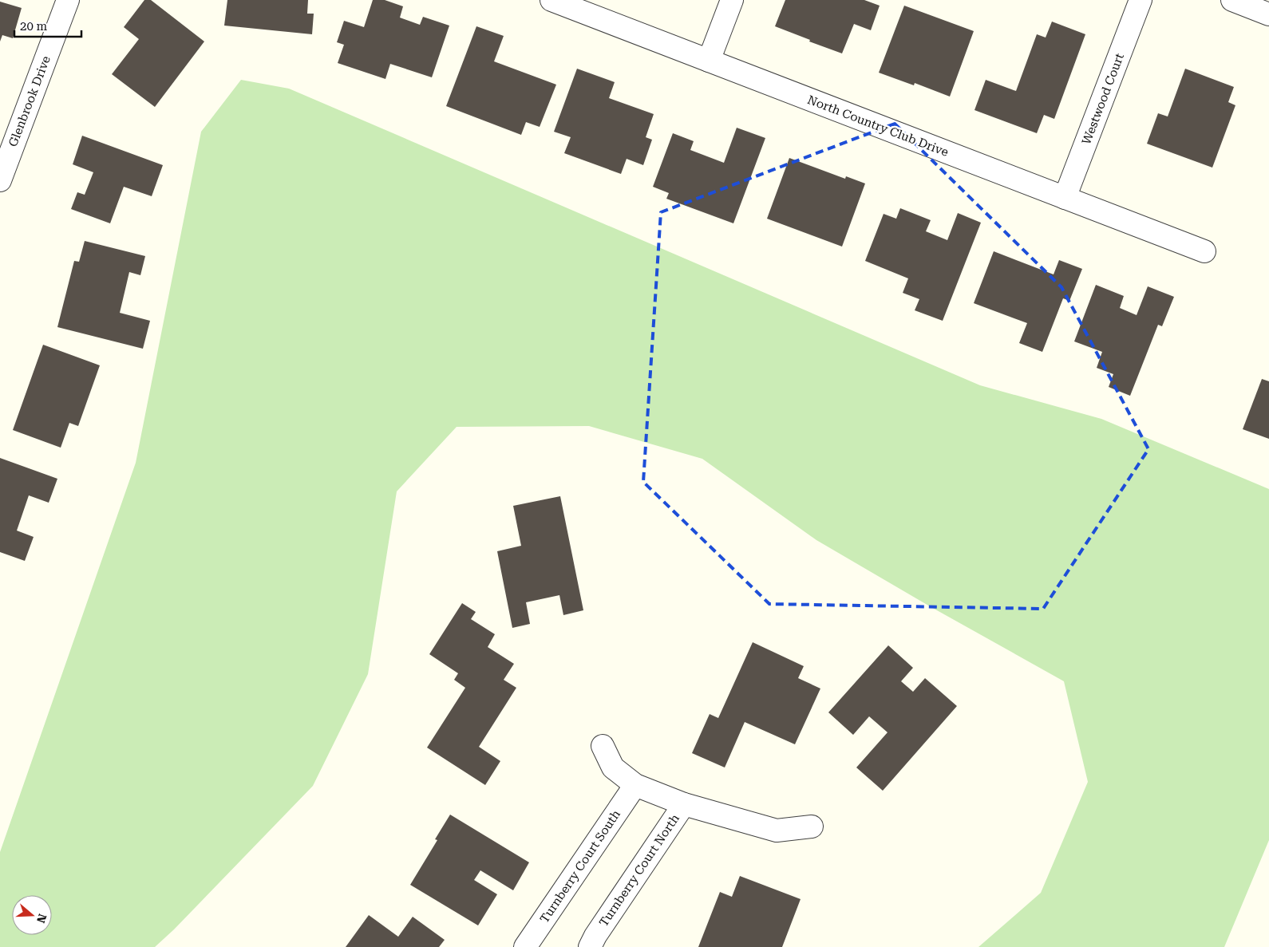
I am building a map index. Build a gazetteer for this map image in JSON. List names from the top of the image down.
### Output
{
  "streets": {
    "street": [
      "Westwood Court",
      "Glenbrook Drive",
      "North Country Club Drive",
      "Turnberry Court South",
      "Turnberry Court North"
    ]
  },
  "crossings": [
    ["Westwood Court", "North Country Club Drive"]
  ],
  "scale_bar": "20 m",
  "north": "right"
}
